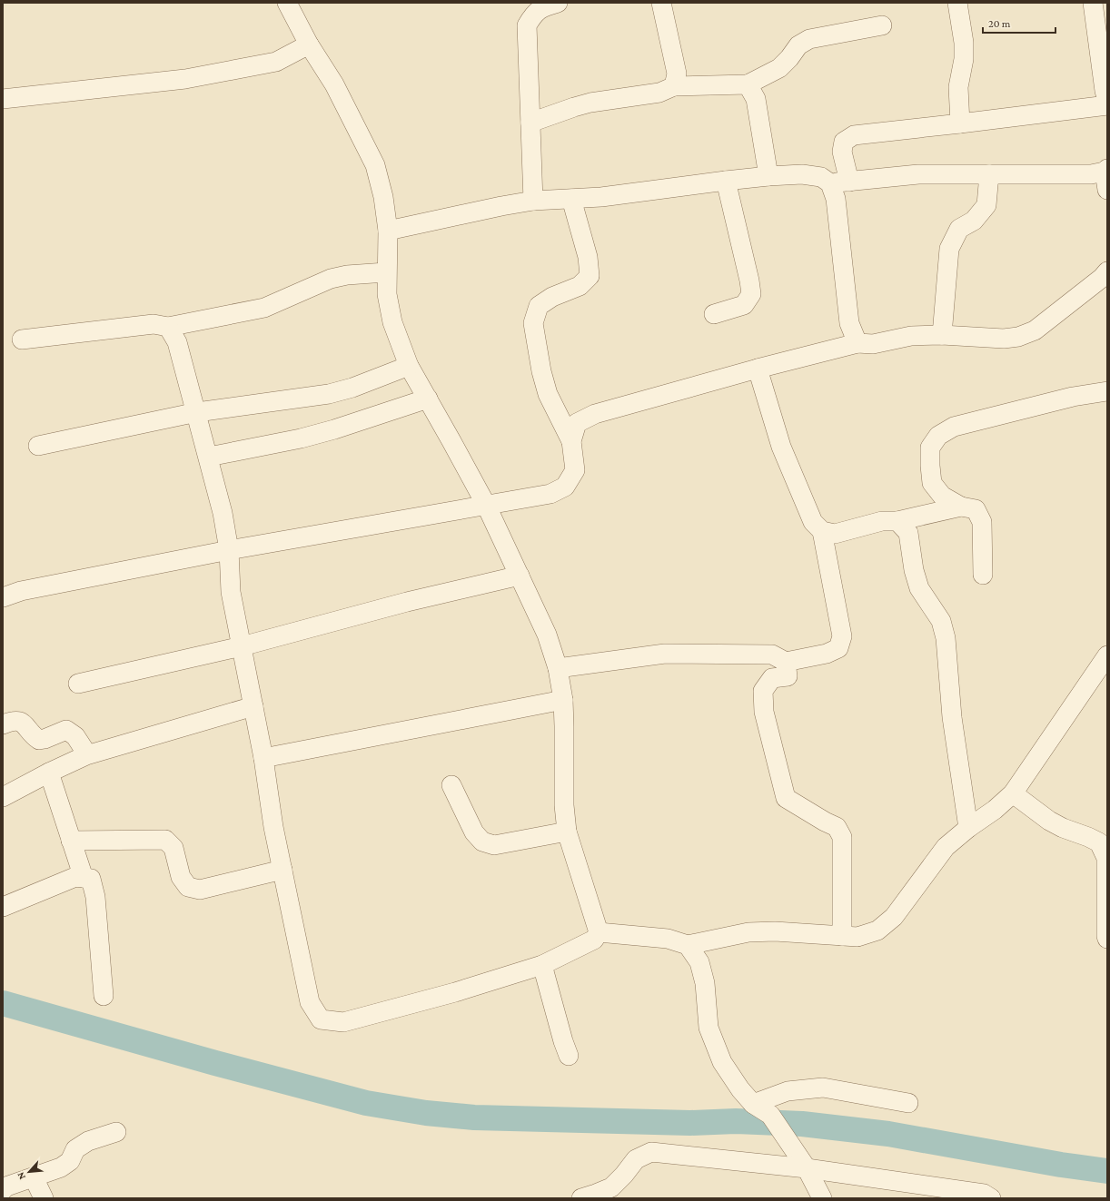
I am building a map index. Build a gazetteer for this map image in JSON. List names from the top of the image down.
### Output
{
  "scale_bar": "20 m",
  "north": "bottom left"
}
